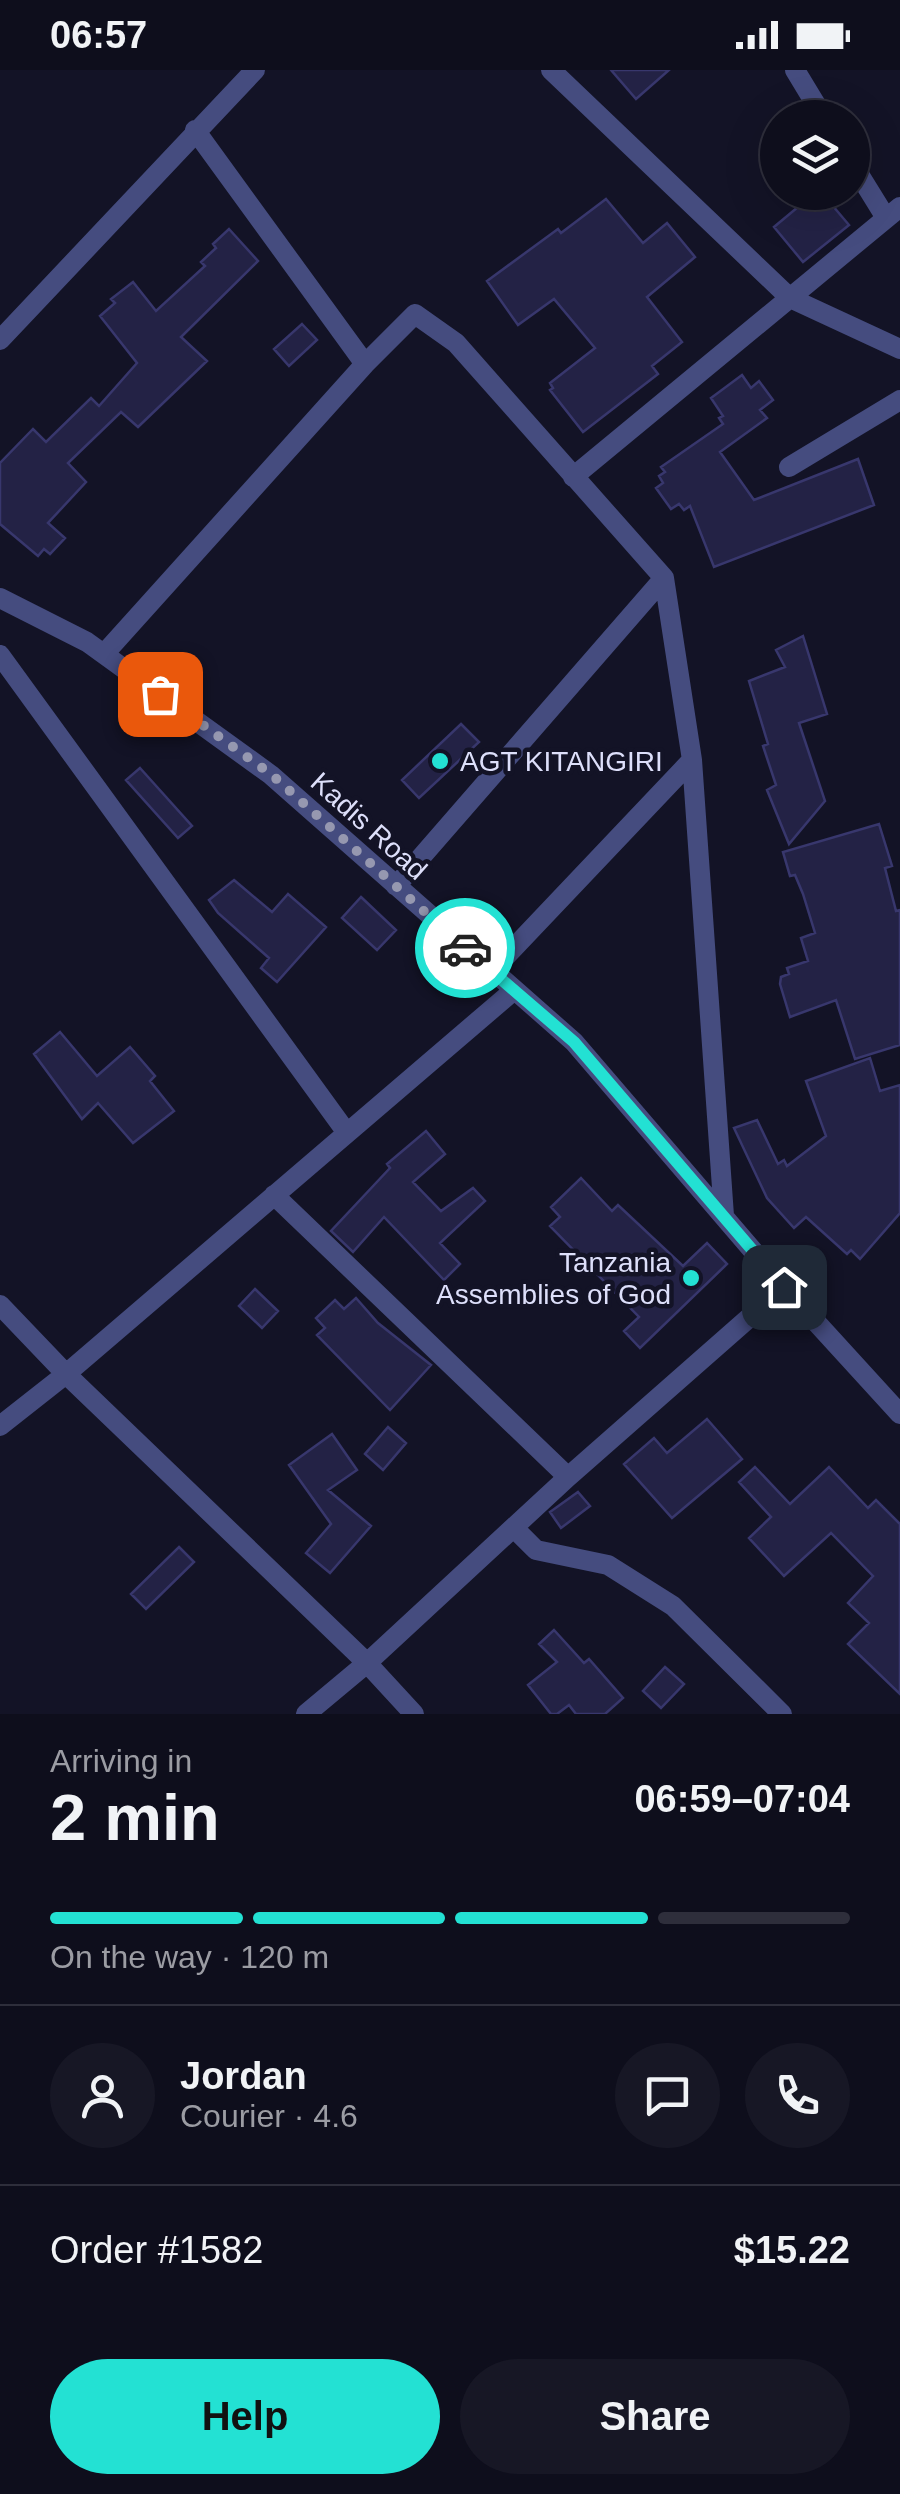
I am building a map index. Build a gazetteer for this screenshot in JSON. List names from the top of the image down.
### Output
{
  "streets": {
    "street": ["Kadis Road"]
  },
  "places": ["AGT KITANGIRI", "Tanzania Assemblies of God"],
  "page": {
    "status": "06:57",
    "heading": ["2 min", "Arriving in", "06:59–07:04"],
    "panel": [
      "Jordan",
      "Courier · 4.6",
      "Order #1582",
      "$15.22"
    ],
    "bar": "On the way · 120 m",
    "buttons": ["Help", "Share"]
  }
}
